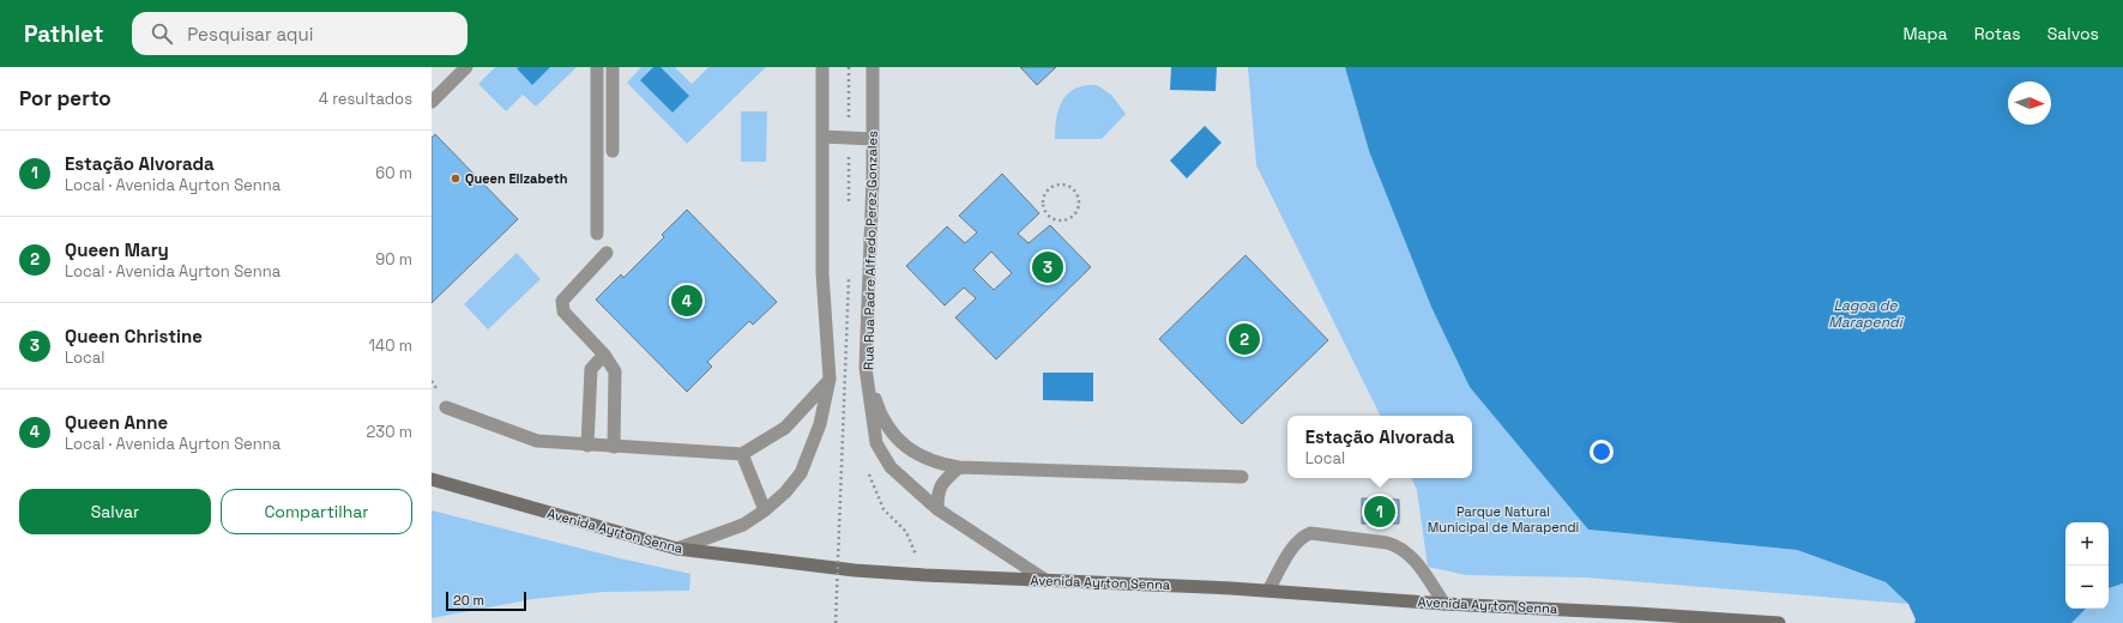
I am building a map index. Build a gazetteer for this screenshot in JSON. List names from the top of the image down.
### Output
{
  "streets": {
    "main road": ["Avenida Ayrton Senna"],
    "street": ["Rua Rua Padre Alfredo Perez Gonzales"]
  },
  "crossings": [
    ["Rua Rua Padre Alfredo Perez Gonzales", "Avenida Ayrton Senna"]
  ],
  "water": ["Lagoa de Marapendi"],
  "parks": ["Parque Natural Municipal de Marapendi"],
  "places": ["Queen Elizabeth"],
  "scale_bar": "20 m",
  "north": "right",
  "page": {
    "header": "Pathlet",
    "search": "Pesquisar aqui",
    "nav": ["Mapa", "Rotas", "Salvos"],
    "heading": ["Por perto", "4 resultados"],
    "list": [
      {
        "mark": "1",
        "name": "Estação Alvorada",
        "note": "Local · Avenida Ayrton Senna",
        "value": "60 m"
      },
      {
        "mark": "2",
        "name": "Queen Mary",
        "note": "Local · Avenida Ayrton Senna",
        "value": "90 m"
      },
      {
        "mark": "3",
        "name": "Queen Christine",
        "note": "Local",
        "value": "140 m"
      },
      {
        "mark": "4",
        "name": "Queen Anne",
        "note": "Local · Avenida Ayrton Senna",
        "value": "230 m"
      }
    ],
    "pins": [
      "3",
      "4",
      "2",
      "1"
    ],
    "popup": ["Estação Alvorada", "Local"],
    "buttons": ["Salvar", "Compartilhar"],
    "map_buttons": ["+", "−"],
    "scale": "20 m"
  }
}
